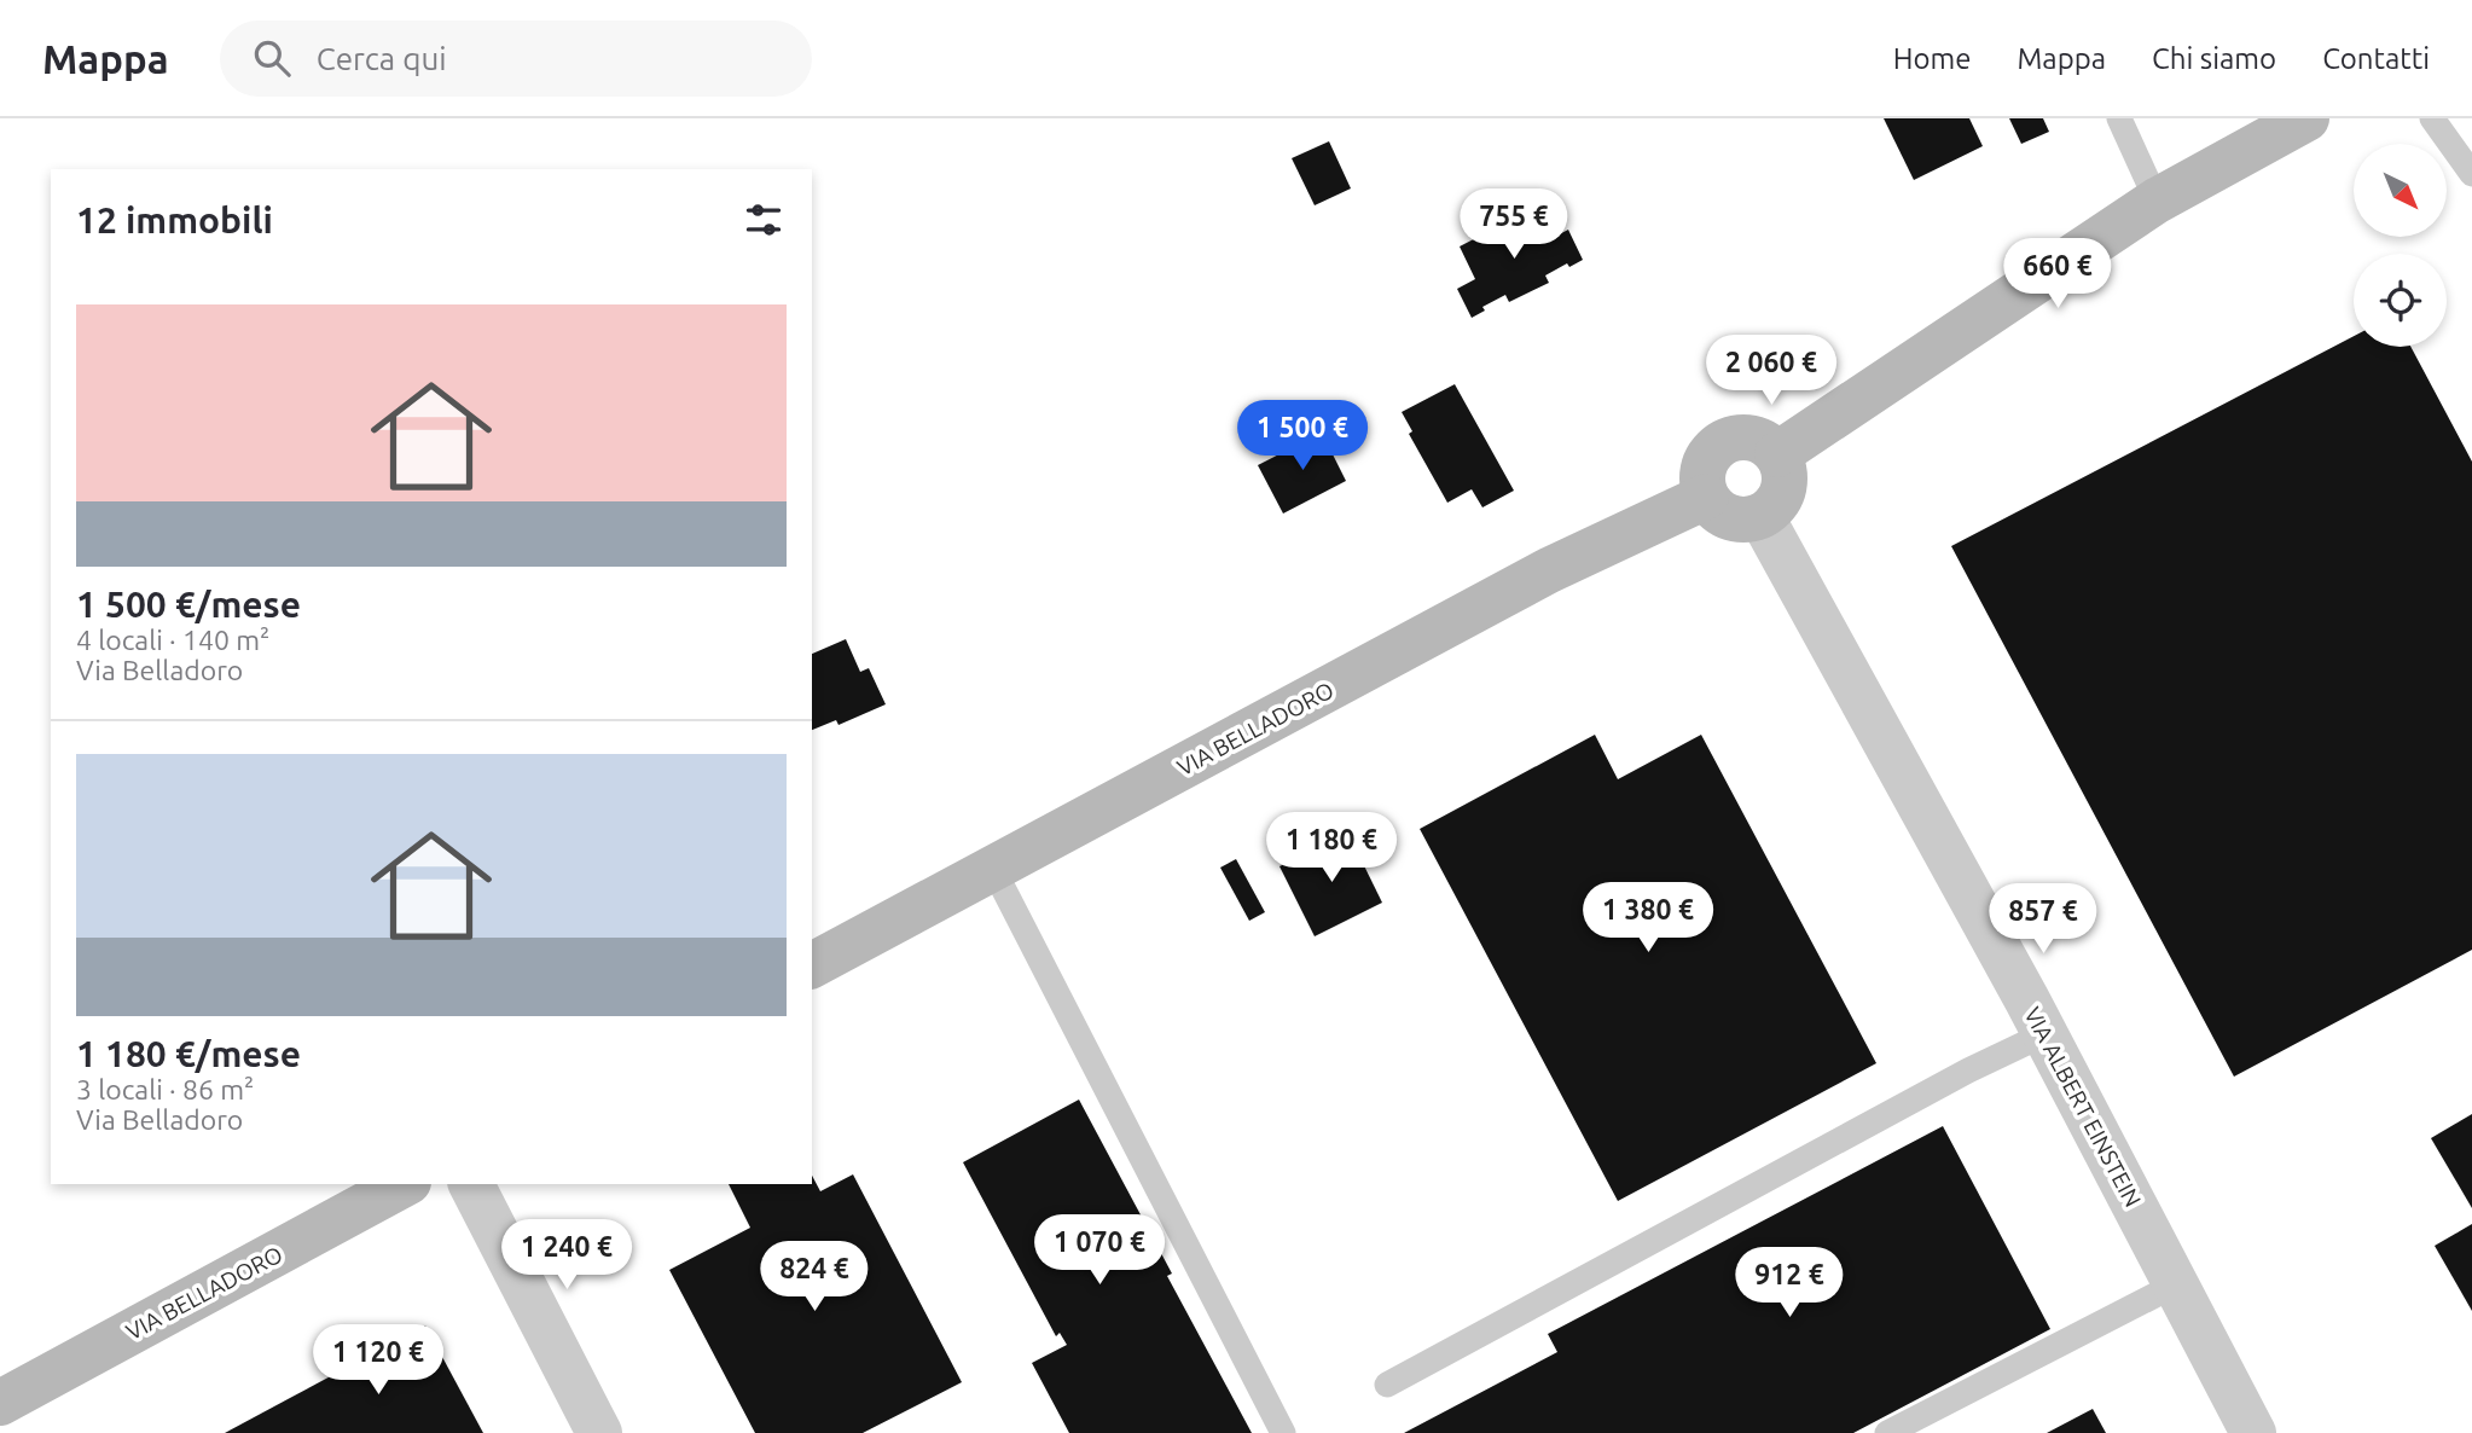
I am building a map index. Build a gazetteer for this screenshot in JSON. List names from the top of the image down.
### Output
{
  "streets": {
    "main road": ["VIA BELLADORO"],
    "street": ["VIA ALBERT EINSTEIN"]
  },
  "crossings": [
    ["VIA BELLADORO", "VIA ALBERT EINSTEIN"]
  ],
  "north": "bottom right",
  "page": {
    "header": "Mappa",
    "search": "Cerca qui",
    "nav": [
      "Home",
      "Mappa",
      "Chi siamo",
      "Contatti"
    ],
    "heading": "12 immobili",
    "price": [
      "755 €",
      "660 €",
      "2 060 €",
      "1 500 €",
      "1 180 €",
      "1 380 €",
      "857 €",
      "1 070 €",
      "1 240 €",
      "824 €",
      "912 €",
      "1 120 €"
    ],
    "list": [
      {
        "name": "1 500 €/mese",
        "note": "4 locali · 140 m² · Via Belladoro"
      },
      {
        "name": "1 180 €/mese",
        "note": "3 locali · 86 m² · Via Belladoro"
      }
    ]
  }
}
